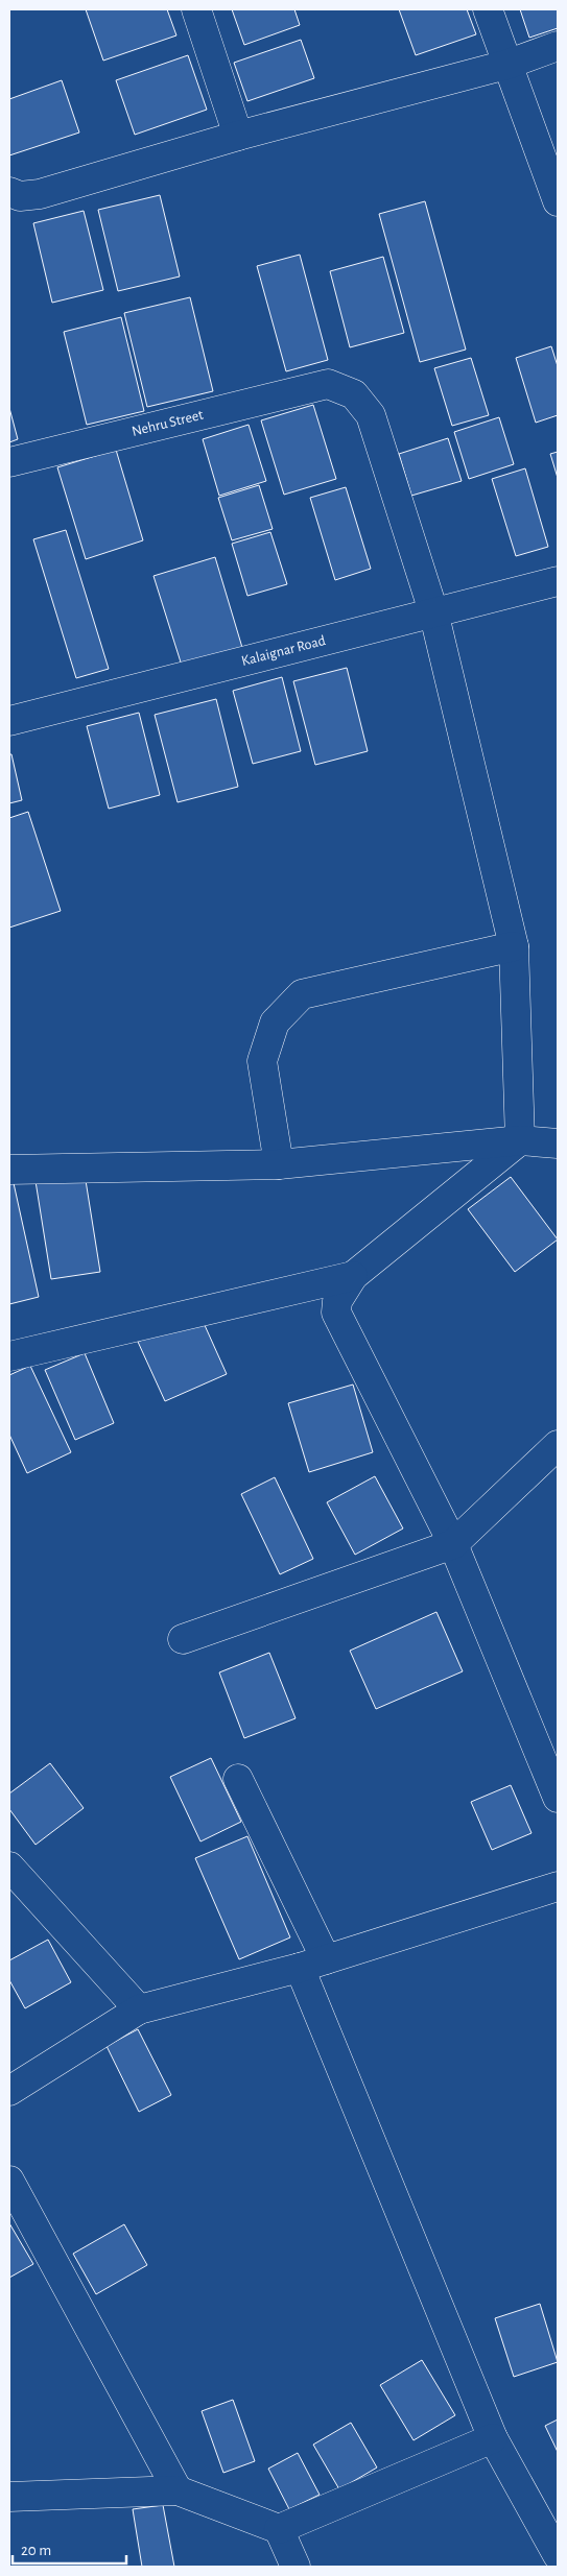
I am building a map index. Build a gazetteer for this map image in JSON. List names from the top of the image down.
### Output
{
  "streets": {
    "street": ["Nehru Street", "Kalaignar Road"]
  },
  "crossings": [
    ["Nehru Street", "Kalaignar Road"]
  ],
  "scale_bar": "20 m"
}
